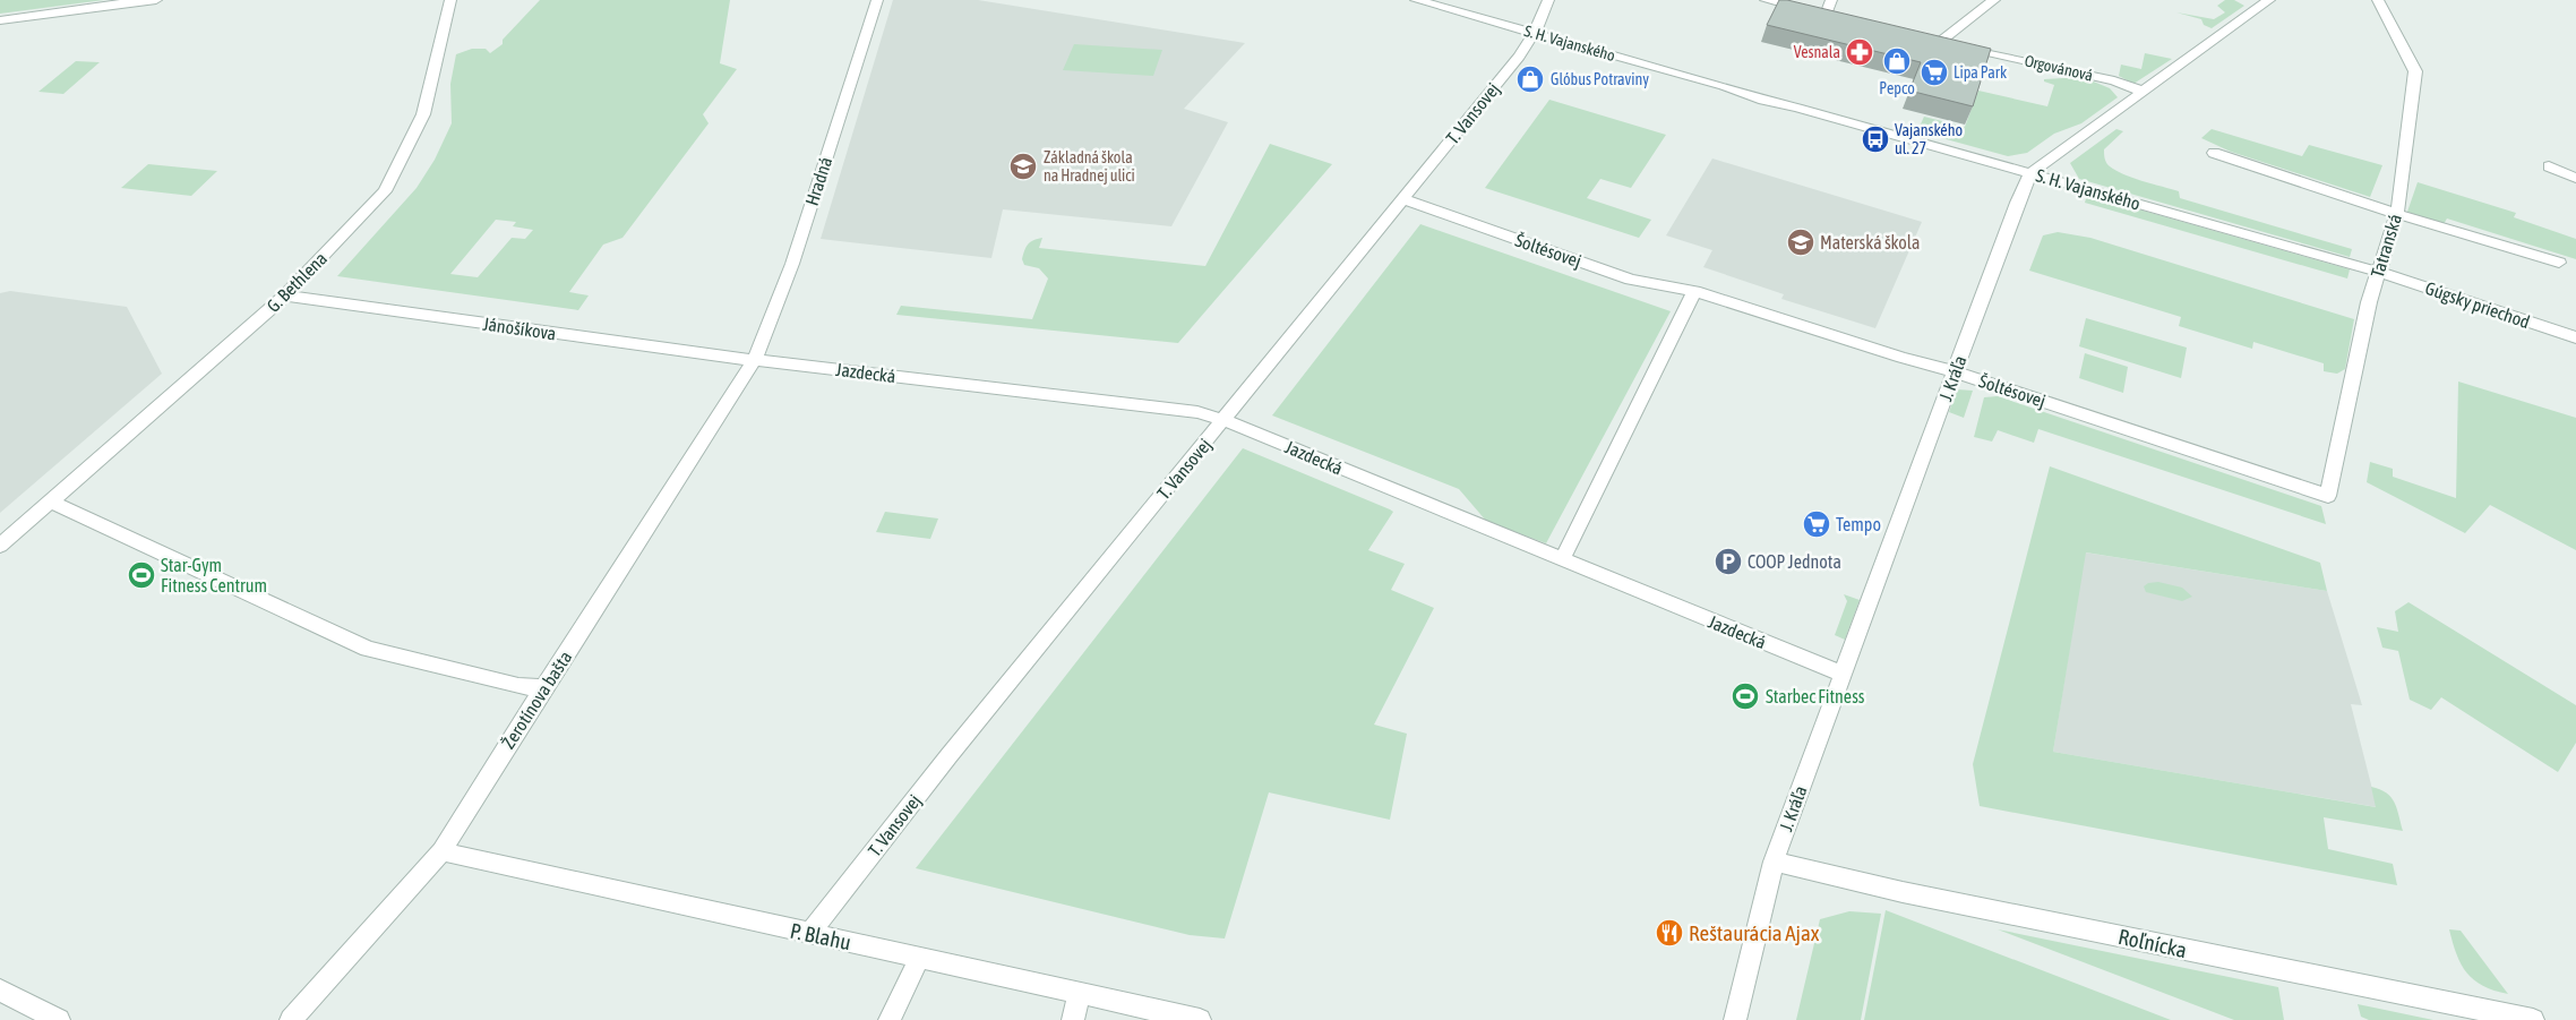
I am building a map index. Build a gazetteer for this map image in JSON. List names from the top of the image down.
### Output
{
  "streets": {
    "street": [
      "S. H. Vajanského",
      "Orgovánová",
      "T. Vansovej",
      "Hradná",
      "Tatranská",
      "Šoltésovej",
      "G. Bethlena",
      "Gúgsky priechod",
      "Jánošíkova",
      "Jazdecká",
      "J. Kráľa",
      "Žerotínova bašta",
      "P. Blahu",
      "Roľnícka"
    ]
  },
  "crossings": [
    ["S. H. Vajanského", "T. Vansovej"],
    ["S. H. Vajanského", "Tatranská"],
    ["S. H. Vajanského", "Gúgsky priechod"],
    ["S. H. Vajanského", "J. Kráľa"],
    ["Orgovánová", "J. Kráľa"],
    ["T. Vansovej", "Šoltésovej"],
    ["T. Vansovej", "Jazdecká"],
    ["T. Vansovej", "P. Blahu"],
    ["Hradná", "Jánošíkova"],
    ["Hradná", "Jazdecká"],
    ["Hradná", "Žerotínova bašta"],
    ["Tatranská", "Šoltésovej"],
    ["Tatranská", "Gúgsky priechod"],
    ["Šoltésovej", "J. Kráľa"],
    ["G. Bethlena", "Jánošíkova"],
    ["Jánošíkova", "Jazdecká"],
    ["Jánošíkova", "Žerotínova bašta"],
    ["Jazdecká", "J. Kráľa"],
    ["Jazdecká", "Žerotínova bašta"],
    ["J. Kráľa", "Roľnícka"],
    ["Žerotínova bašta", "P. Blahu"]
  ],
  "places": {
    "pharmacy": ["Vesnala"],
    "shop": ["Pepco", "Glóbus Potraviny"],
    "supermarket": ["Lipa Park", "Tempo"],
    "bus stop": ["Vajanského ul. 27"],
    "school or university": ["Základná škola na Hradnej ulici", "Materská škola"],
    "parking": ["COOP Jednota"],
    "sports": ["Star-Gym Fitness Centrum", "Starbec Fitness"],
    "restaurant": ["Reštaurácia Ajax"]
  }
}
